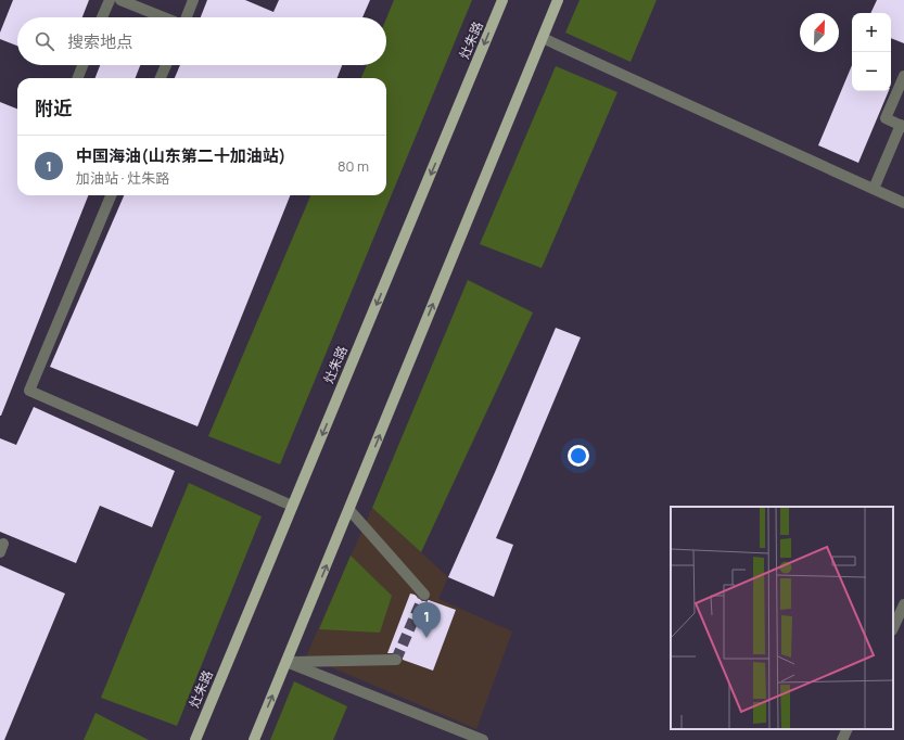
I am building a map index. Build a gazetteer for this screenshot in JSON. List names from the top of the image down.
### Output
{
  "streets": {
    "main road": ["灶朱路"]
  },
  "north": "top right",
  "page": {
    "map_buttons": ["+", "−"],
    "search": "搜索地点",
    "heading": "附近",
    "list": [
      {
        "mark": "1",
        "name": "中国海油(山东第二十加油站)",
        "note": "加油站 · 灶朱路",
        "value": "80 m"
      }
    ],
    "pins": "1"
  }
}
